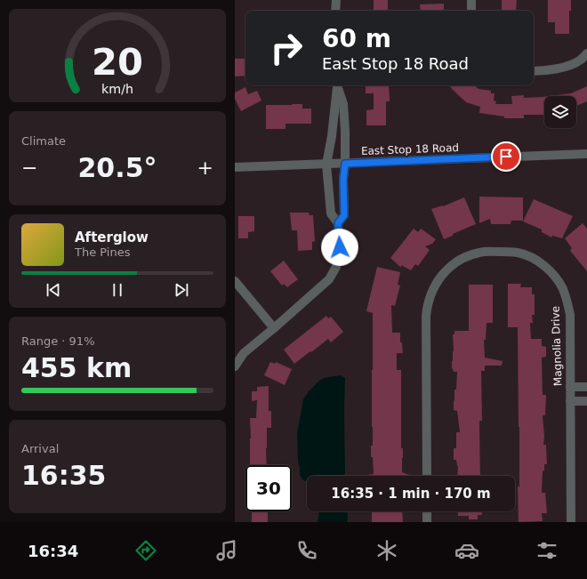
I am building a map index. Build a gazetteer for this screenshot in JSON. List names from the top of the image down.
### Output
{
  "streets": {
    "street": ["East Stop 18 Road", "Magnolia Drive"]
  },
  "page": {
    "turn": ["60 m", "East Stop 18 Road"],
    "tile": [
      "Climate",
      ["Range · 91%", "455 km"],
      ["Arrival", "16:35"]
    ],
    "heat": ["−", "20.5°", "+"],
    "song": ["Afterglow", "The Pines"],
    "limit": "30",
    "trip": "16:35 · 1 min · 170 m",
    "tabs": "16:34",
    "gauge": ["20", "km/h"]
  }
}
